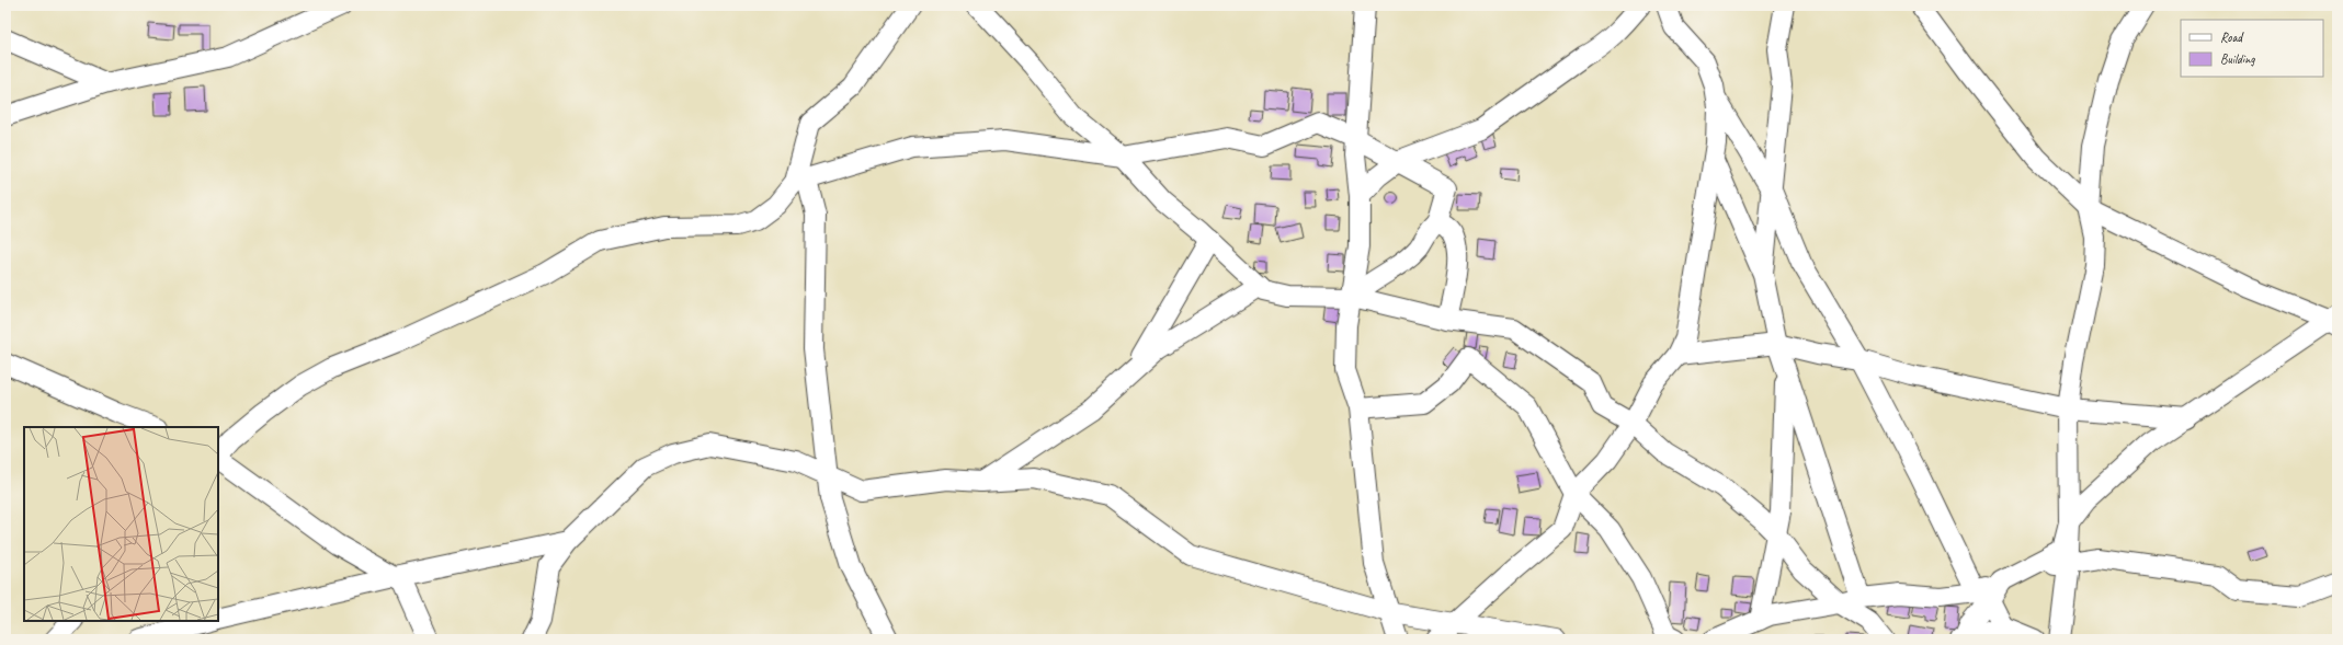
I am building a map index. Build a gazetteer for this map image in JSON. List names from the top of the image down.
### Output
{
  "legend": ["Road", "Building"]
}
